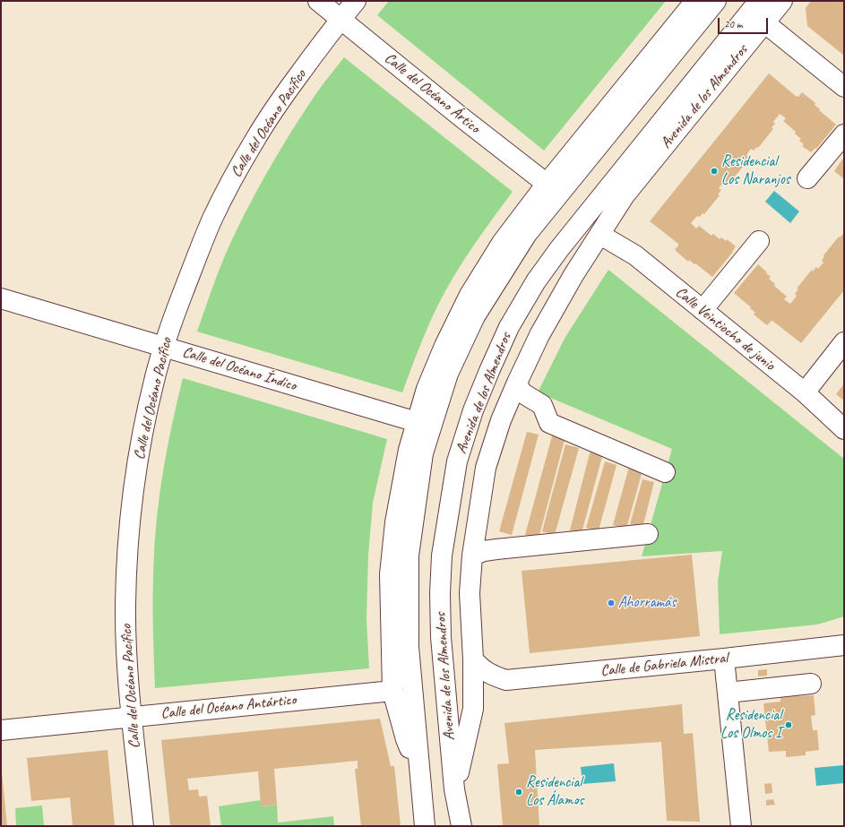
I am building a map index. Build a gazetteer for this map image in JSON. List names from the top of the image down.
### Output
{
  "streets": {
    "street": [
      "Calle del Océano Ártico",
      "Avenida de los Almendros",
      "Calle del Océano Pacífico",
      "Calle Veintiocho de junio",
      "Calle del Océano Índico",
      "Calle de Gabriela Mistral",
      "Calle del Océano Antártico"
    ]
  },
  "crossings": [
    ["Calle del Océano Ártico", "Calle del Océano Pacífico"],
    ["Avenida de los Almendros", "Calle Veintiocho de junio"],
    ["Avenida de los Almendros", "Calle de Gabriela Mistral"],
    ["Calle del Océano Pacífico", "Calle del Océano Índico"],
    ["Calle del Océano Pacífico", "Calle del Océano Antártico"]
  ],
  "places": [
    "Residencial Los Naranjos",
    "Ahorramás",
    "Residencial Los Olmos I",
    "Residencial Los Álamos"
  ],
  "scale_bar": "20 m"
}
